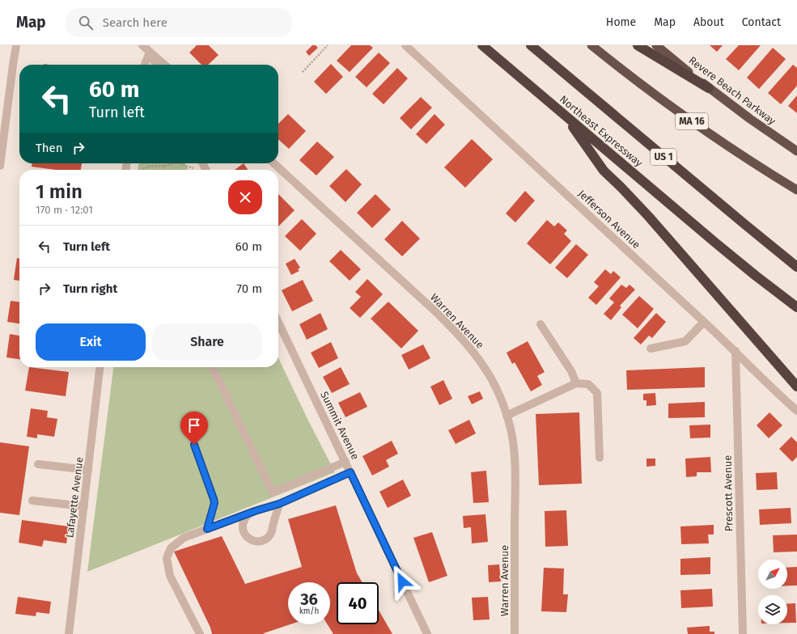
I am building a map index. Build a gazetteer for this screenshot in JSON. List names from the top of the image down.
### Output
{
  "streets": {
    "highway": [
      "Revere Beach Parkway",
      "MA 16",
      "Northeast Expressway",
      "US 1"
    ],
    "street": [
      "Jefferson Avenue",
      "Warren Avenue",
      "Summit Avenue",
      "Prescott Avenue",
      "Lafayette Avenue"
    ]
  },
  "crossings": [
    ["Jefferson Avenue", "Prescott Avenue"]
  ],
  "north": "top right",
  "page": {
    "header": "Map",
    "search": "Search here",
    "nav": [
      "Home",
      "Map",
      "About",
      "Contact"
    ],
    "turn": ["60 m", "Turn left"],
    "then": "Then",
    "heading": ["1 min", "170 m · 12:01"],
    "list": [
      {
        "name": "Turn left",
        "value": "60 m"
      },
      {
        "name": "Turn right",
        "value": "70 m"
      }
    ],
    "buttons": ["Exit", "Share"],
    "speed": "36 km/h",
    "limit": "40"
  }
}
